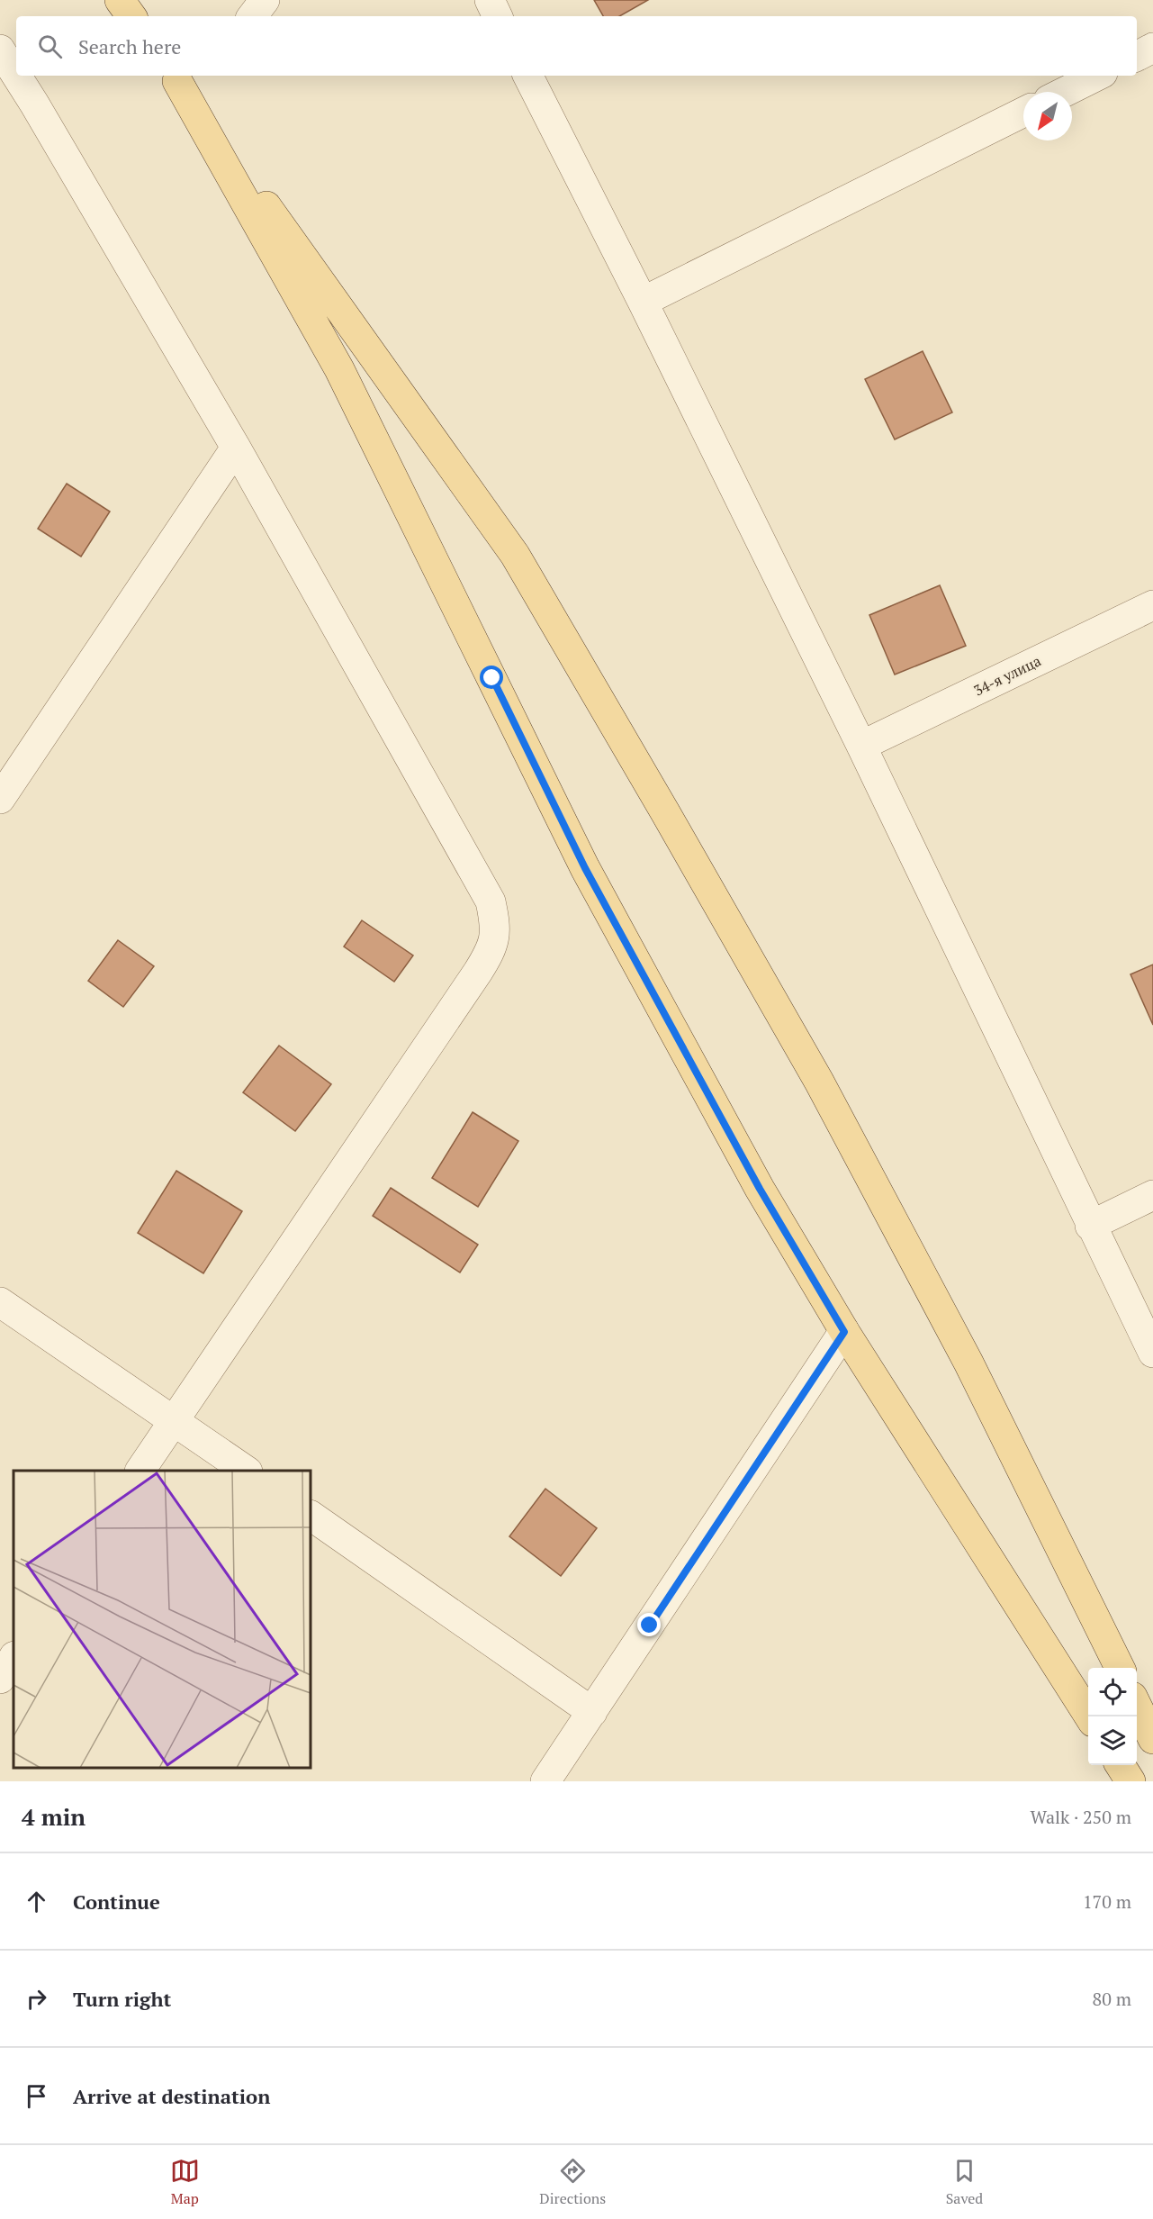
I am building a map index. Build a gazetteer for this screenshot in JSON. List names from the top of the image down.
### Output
{
  "streets": {
    "street": ["34-я улица"]
  },
  "north": "bottom left",
  "page": {
    "search": "Search here",
    "heading": ["4 min", "Walk · 250 m"],
    "list": [
      ["Continue", "170 m"],
      ["Turn right", "80 m"],
      "Arrive at destination"
    ],
    "nav": ["Map", "Directions", "Saved"]
  }
}
